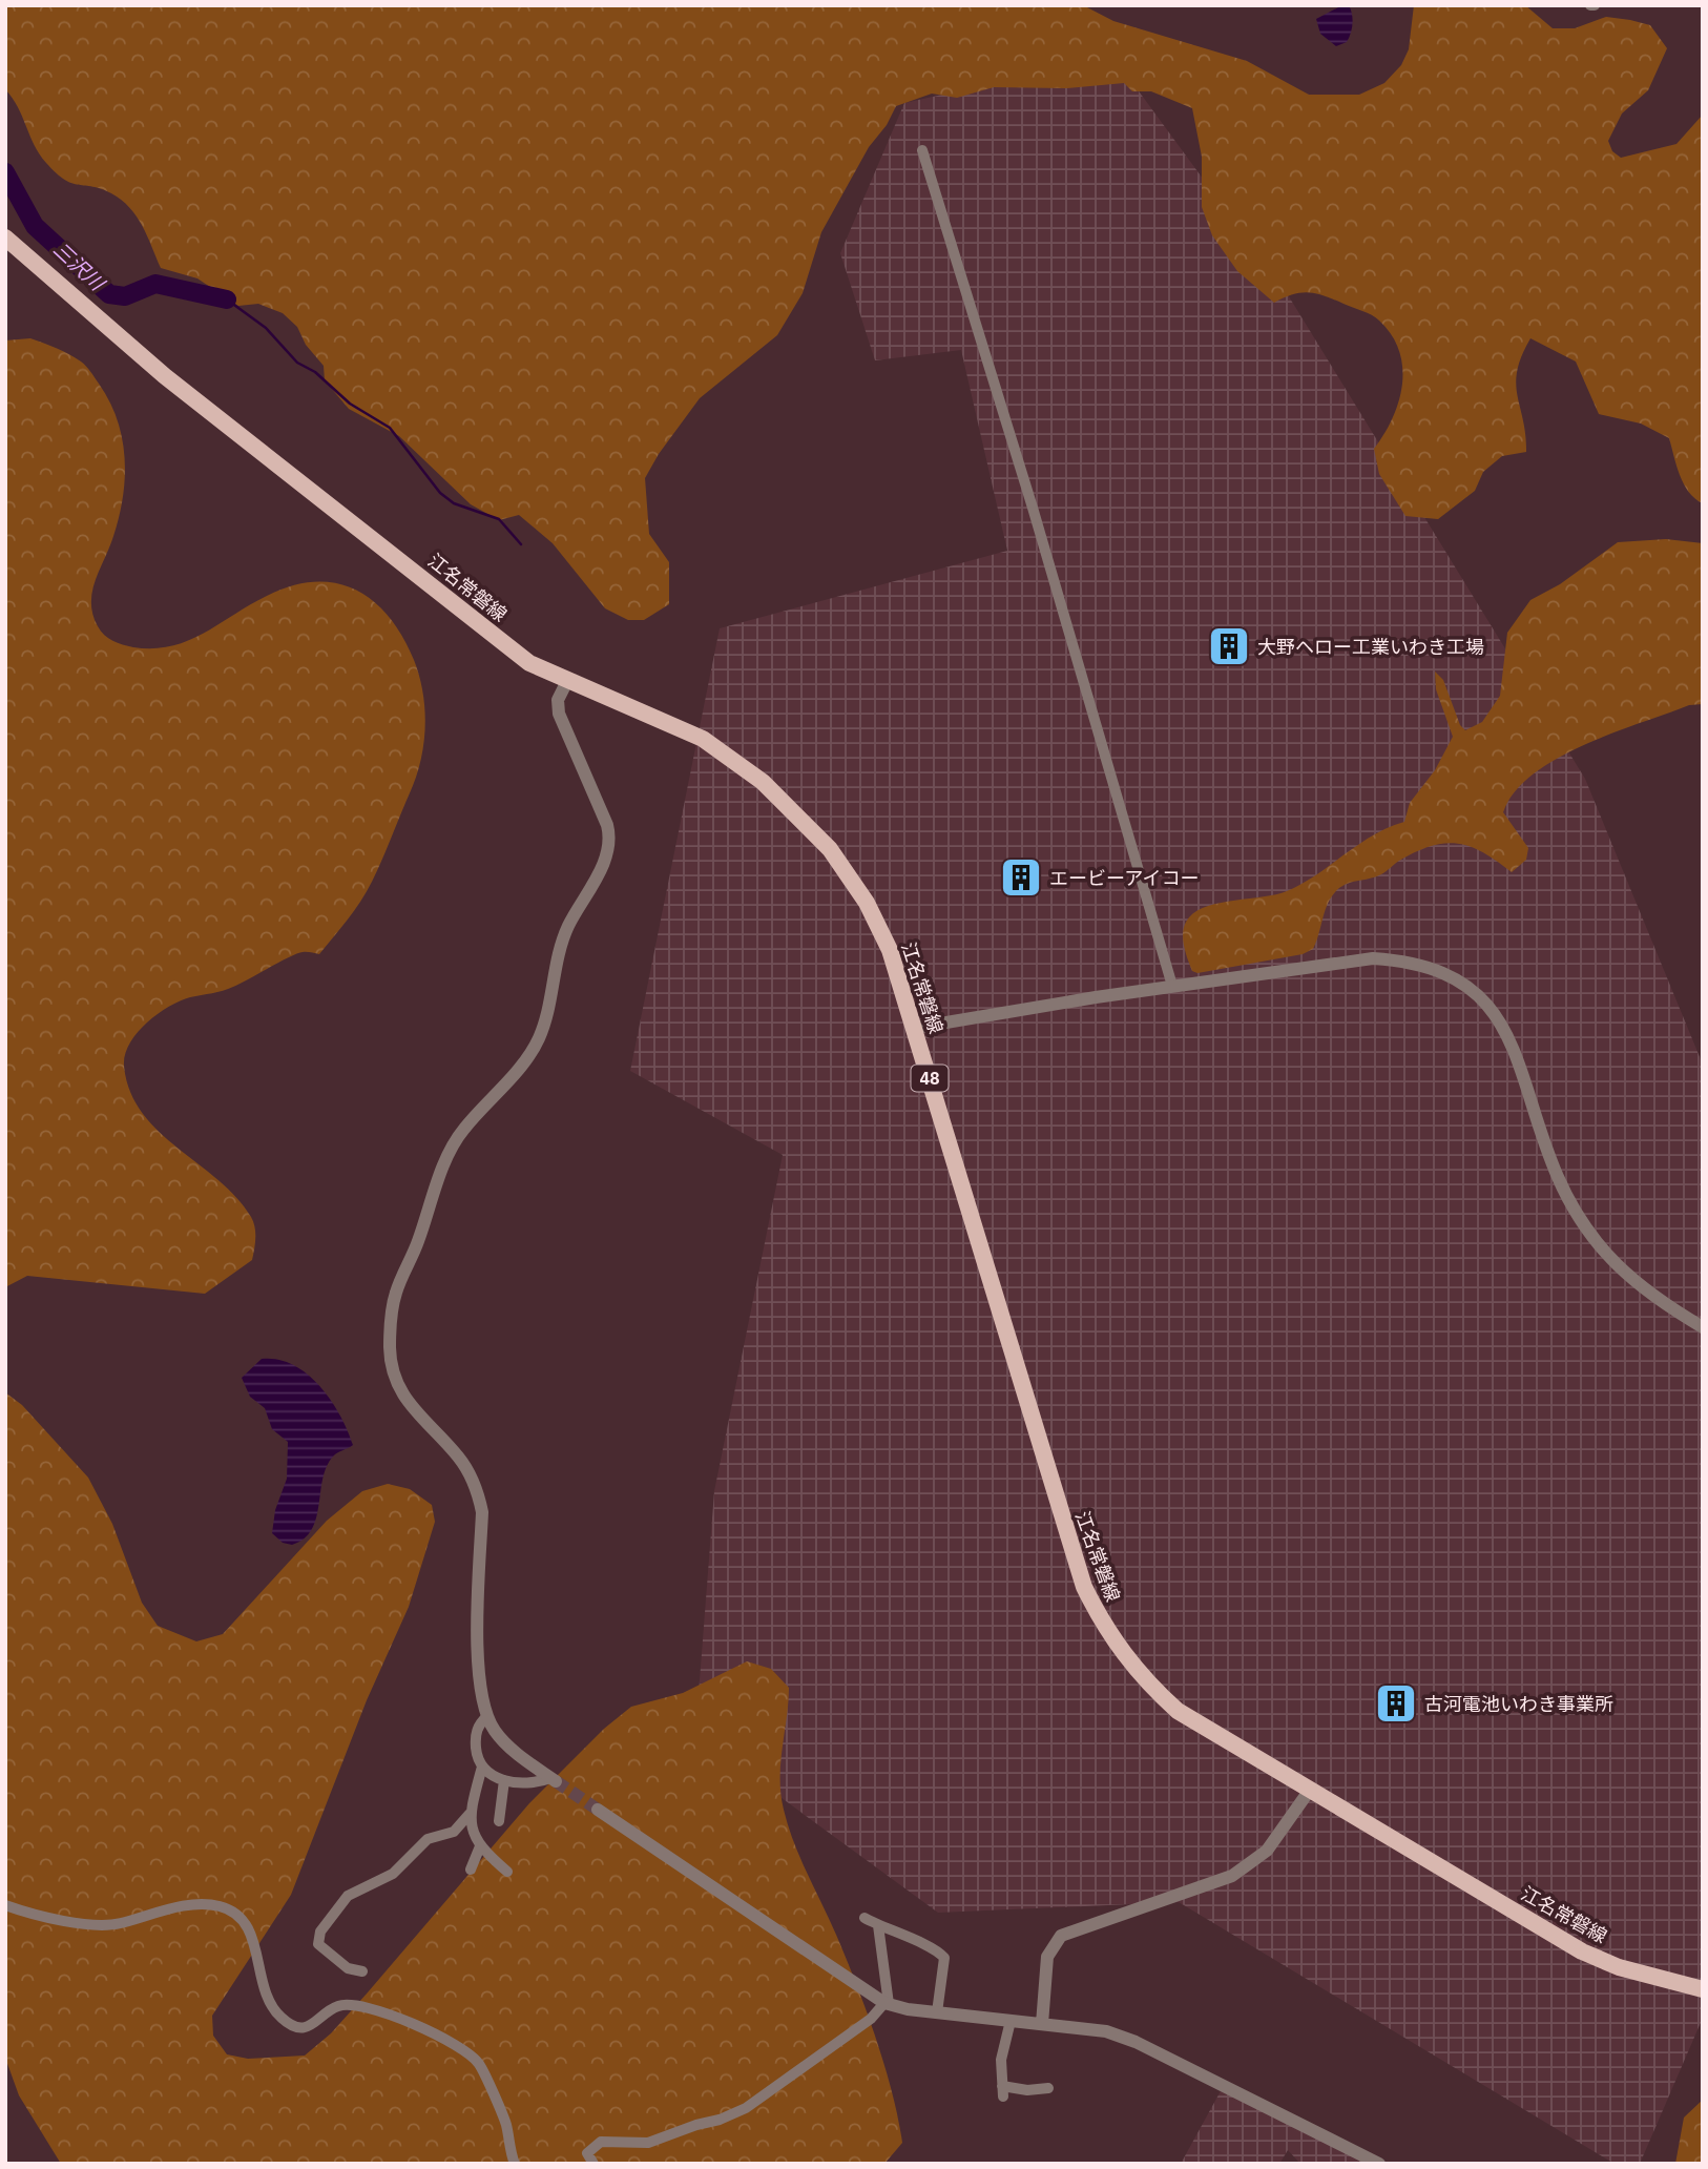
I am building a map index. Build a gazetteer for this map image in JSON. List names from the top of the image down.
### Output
{
  "streets": {
    "main road": ["江名常磐線", "48"]
  },
  "water": ["三沢川"],
  "places": {
    "building": ["大野ヘロー工業いわき工場", "エービーアイコー", "古河電池いわき事業所"]
  }
}
